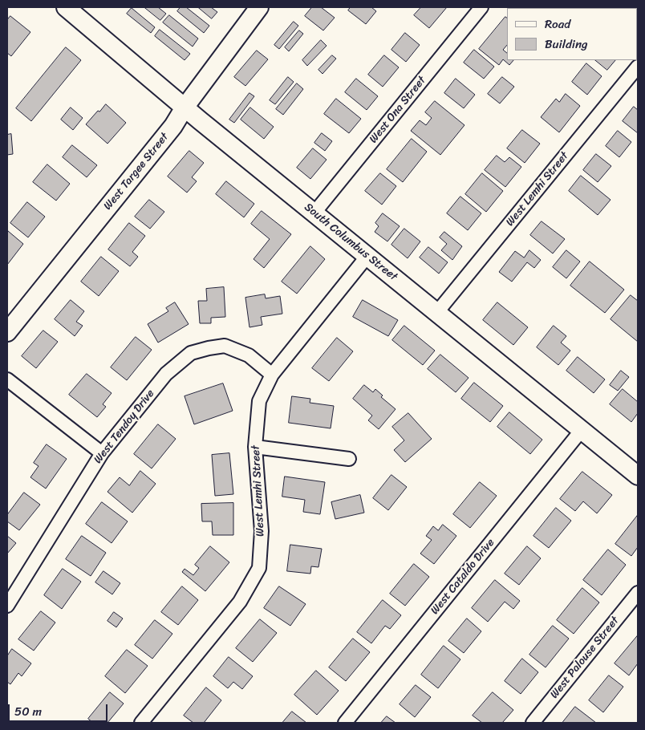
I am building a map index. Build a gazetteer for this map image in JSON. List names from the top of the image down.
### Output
{
  "streets": {
    "street": [
      "West Ona Street",
      "West Targee Street",
      "West Lemhi Street",
      "South Columbus Street",
      "West Tendoy Drive",
      "West Cataldo Drive",
      "West Palouse Street"
    ]
  },
  "crossings": [
    ["West Ona Street", "South Columbus Street"],
    ["West Targee Street", "South Columbus Street"],
    ["West Lemhi Street", "South Columbus Street"],
    ["West Lemhi Street", "West Tendoy Drive"],
    ["South Columbus Street", "West Cataldo Drive"]
  ],
  "legend": ["Road", "Building"],
  "scale_bar": "50 m"
}
